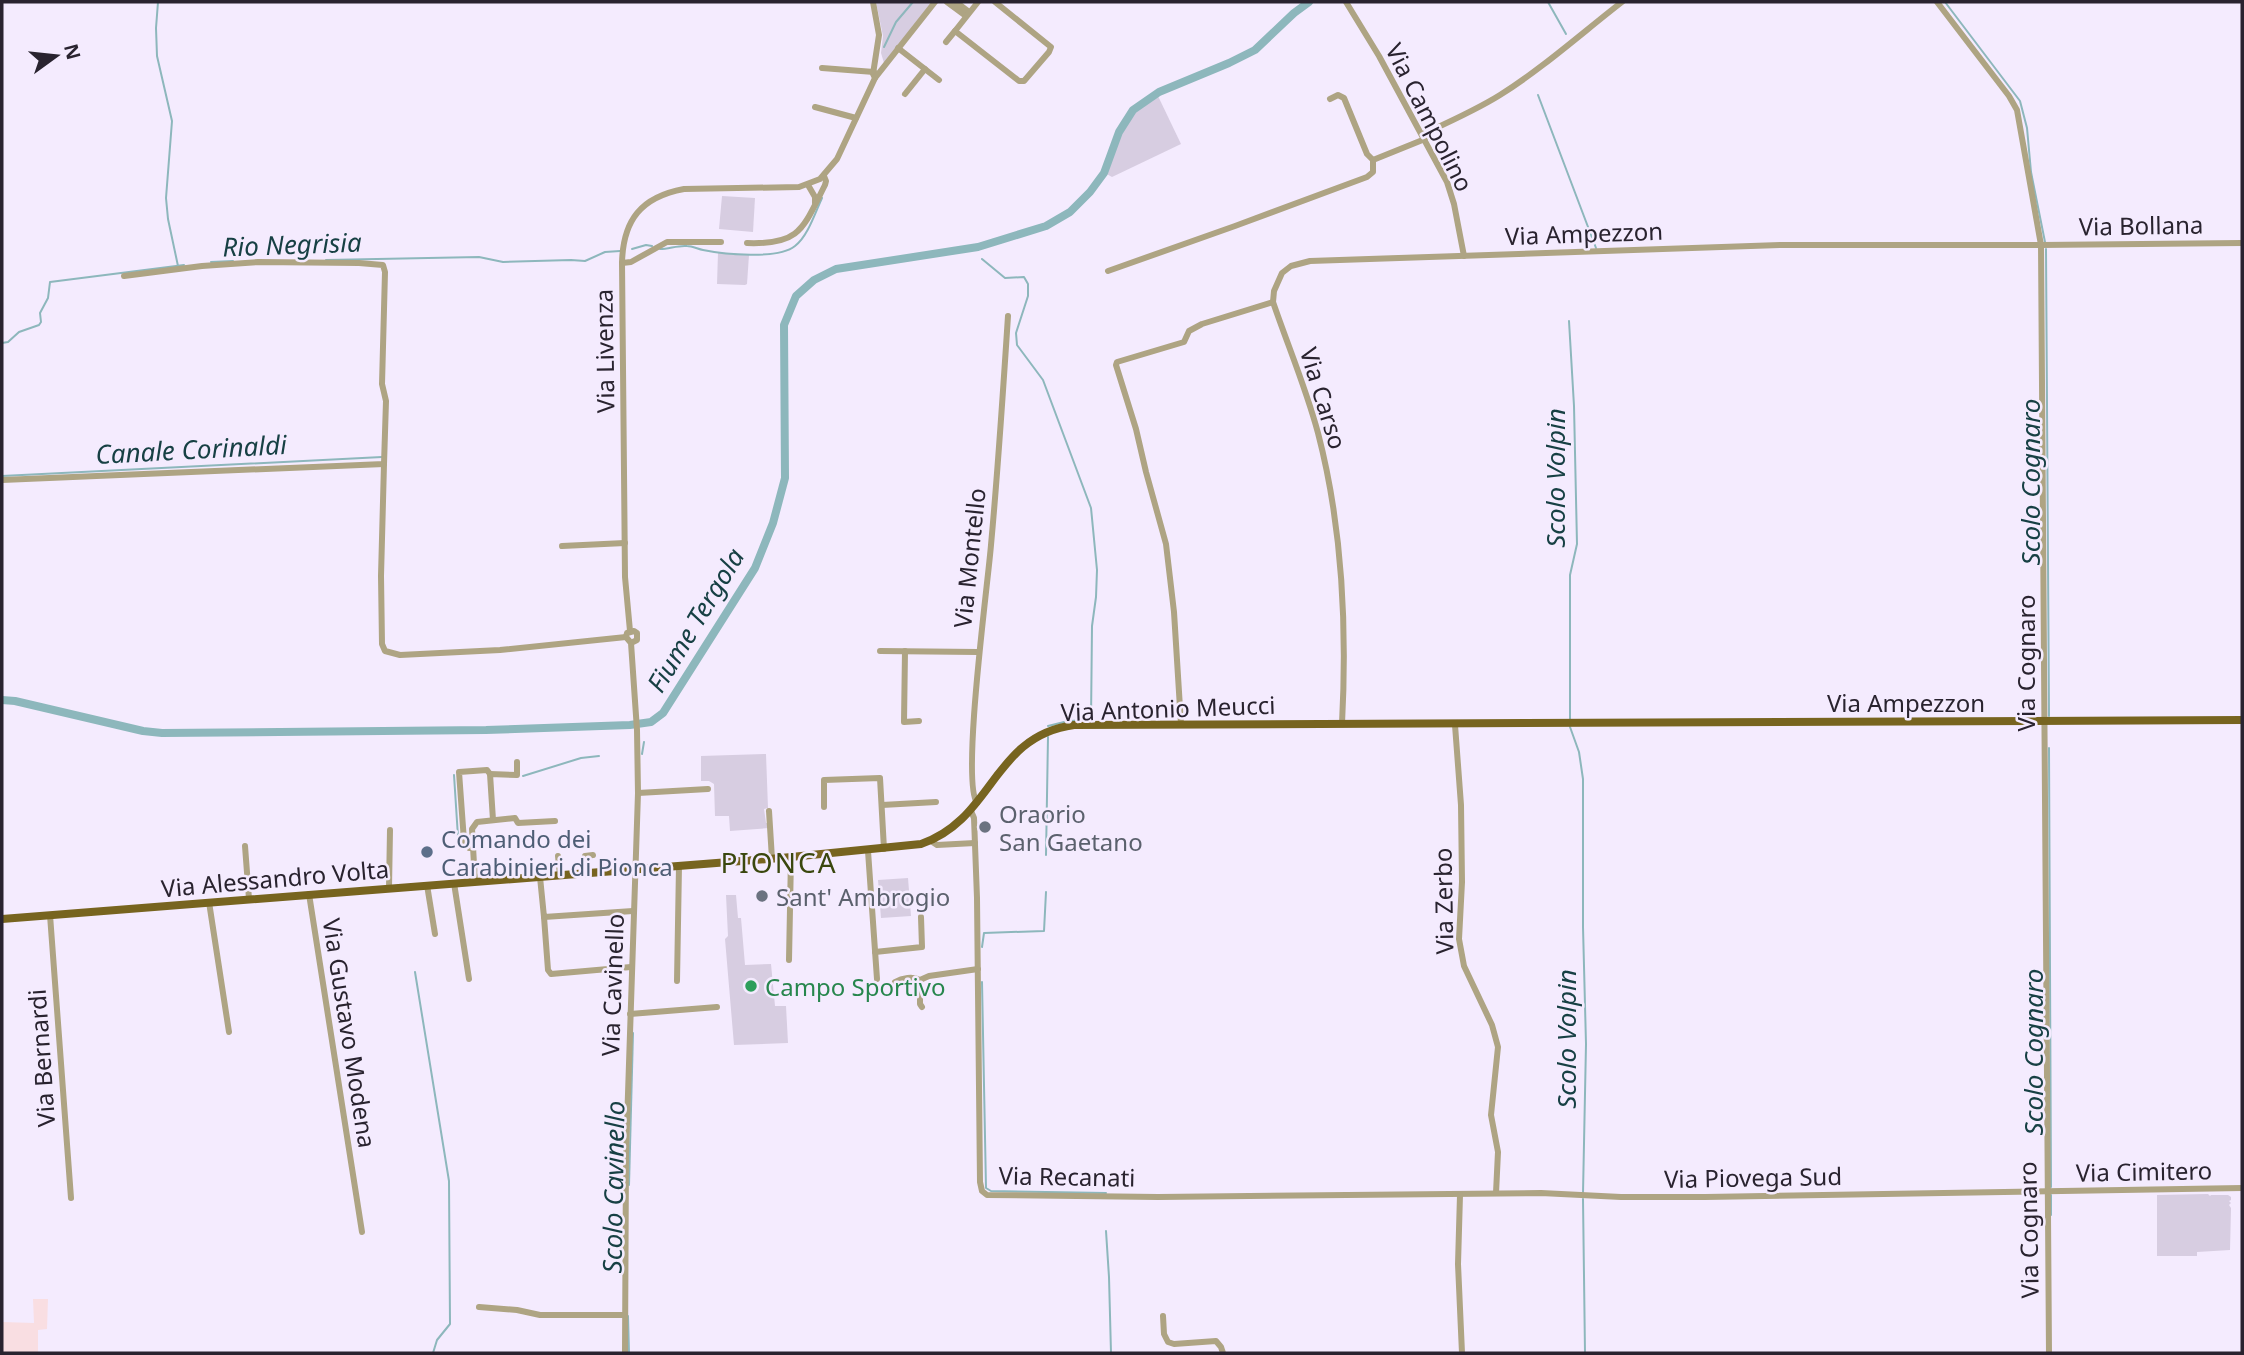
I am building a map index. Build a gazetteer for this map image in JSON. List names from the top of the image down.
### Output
{
  "streets": {
    "main road": ["Via Ampezzon", "Via Antonio Meucci", "Via Alessandro Volta"],
    "street": [
      "Via Campolino",
      "Via Bollana",
      "Via Livenza",
      "Via Carso",
      "Via Montello",
      "Via Cognaro",
      "Via Zerbo",
      "Via Cavinello",
      "Via Gustavo Modena",
      "Via Bernardi",
      "Via Cimitero",
      "Via Recanati",
      "Via Piovega Sud"
    ]
  },
  "crossings": [
    ["Via Campolino", "Via Ampezzon"],
    ["Via Bollana", "Via Ampezzon"],
    ["Via Bollana", "Via Cognaro"],
    ["Via Ampezzon", "Via Cognaro"],
    ["Via Ampezzon", "Via Antonio Meucci"],
    ["Via Livenza", "Via Antonio Meucci"],
    ["Via Livenza", "Via Alessandro Volta"],
    ["Via Livenza", "Via Cavinello"],
    ["Via Carso", "Via Antonio Meucci"],
    ["Via Montello", "Via Antonio Meucci"],
    ["Via Cognaro", "Via Cimitero"],
    ["Via Cognaro", "Via Piovega Sud"],
    ["Via Antonio Meucci", "Via Alessandro Volta"],
    ["Via Antonio Meucci", "Via Zerbo"],
    ["Via Antonio Meucci", "Via Cavinello"],
    ["Via Antonio Meucci", "Via Recanati"],
    ["Via Alessandro Volta", "Via Cavinello"],
    ["Via Alessandro Volta", "Via Gustavo Modena"],
    ["Via Alessandro Volta", "Via Bernardi"],
    ["Via Zerbo", "Via Piovega Sud"],
    ["Via Cimitero", "Via Piovega Sud"],
    ["Via Recanati", "Via Piovega Sud"]
  ],
  "districts": ["PIONCA"],
  "water": [
    "Rio Negrisia",
    "Canale Corinaldi",
    "Scolo Volpin",
    "Scolo Cognaro",
    "Fiume Tergola",
    "Scolo Cavinello"
  ],
  "places": [
    "Oraorio San Gaetano",
    "Comando dei Carabinieri di Pionca",
    "Sant' Ambrogio",
    "Campo Sportivo"
  ],
  "north": "right"
}
